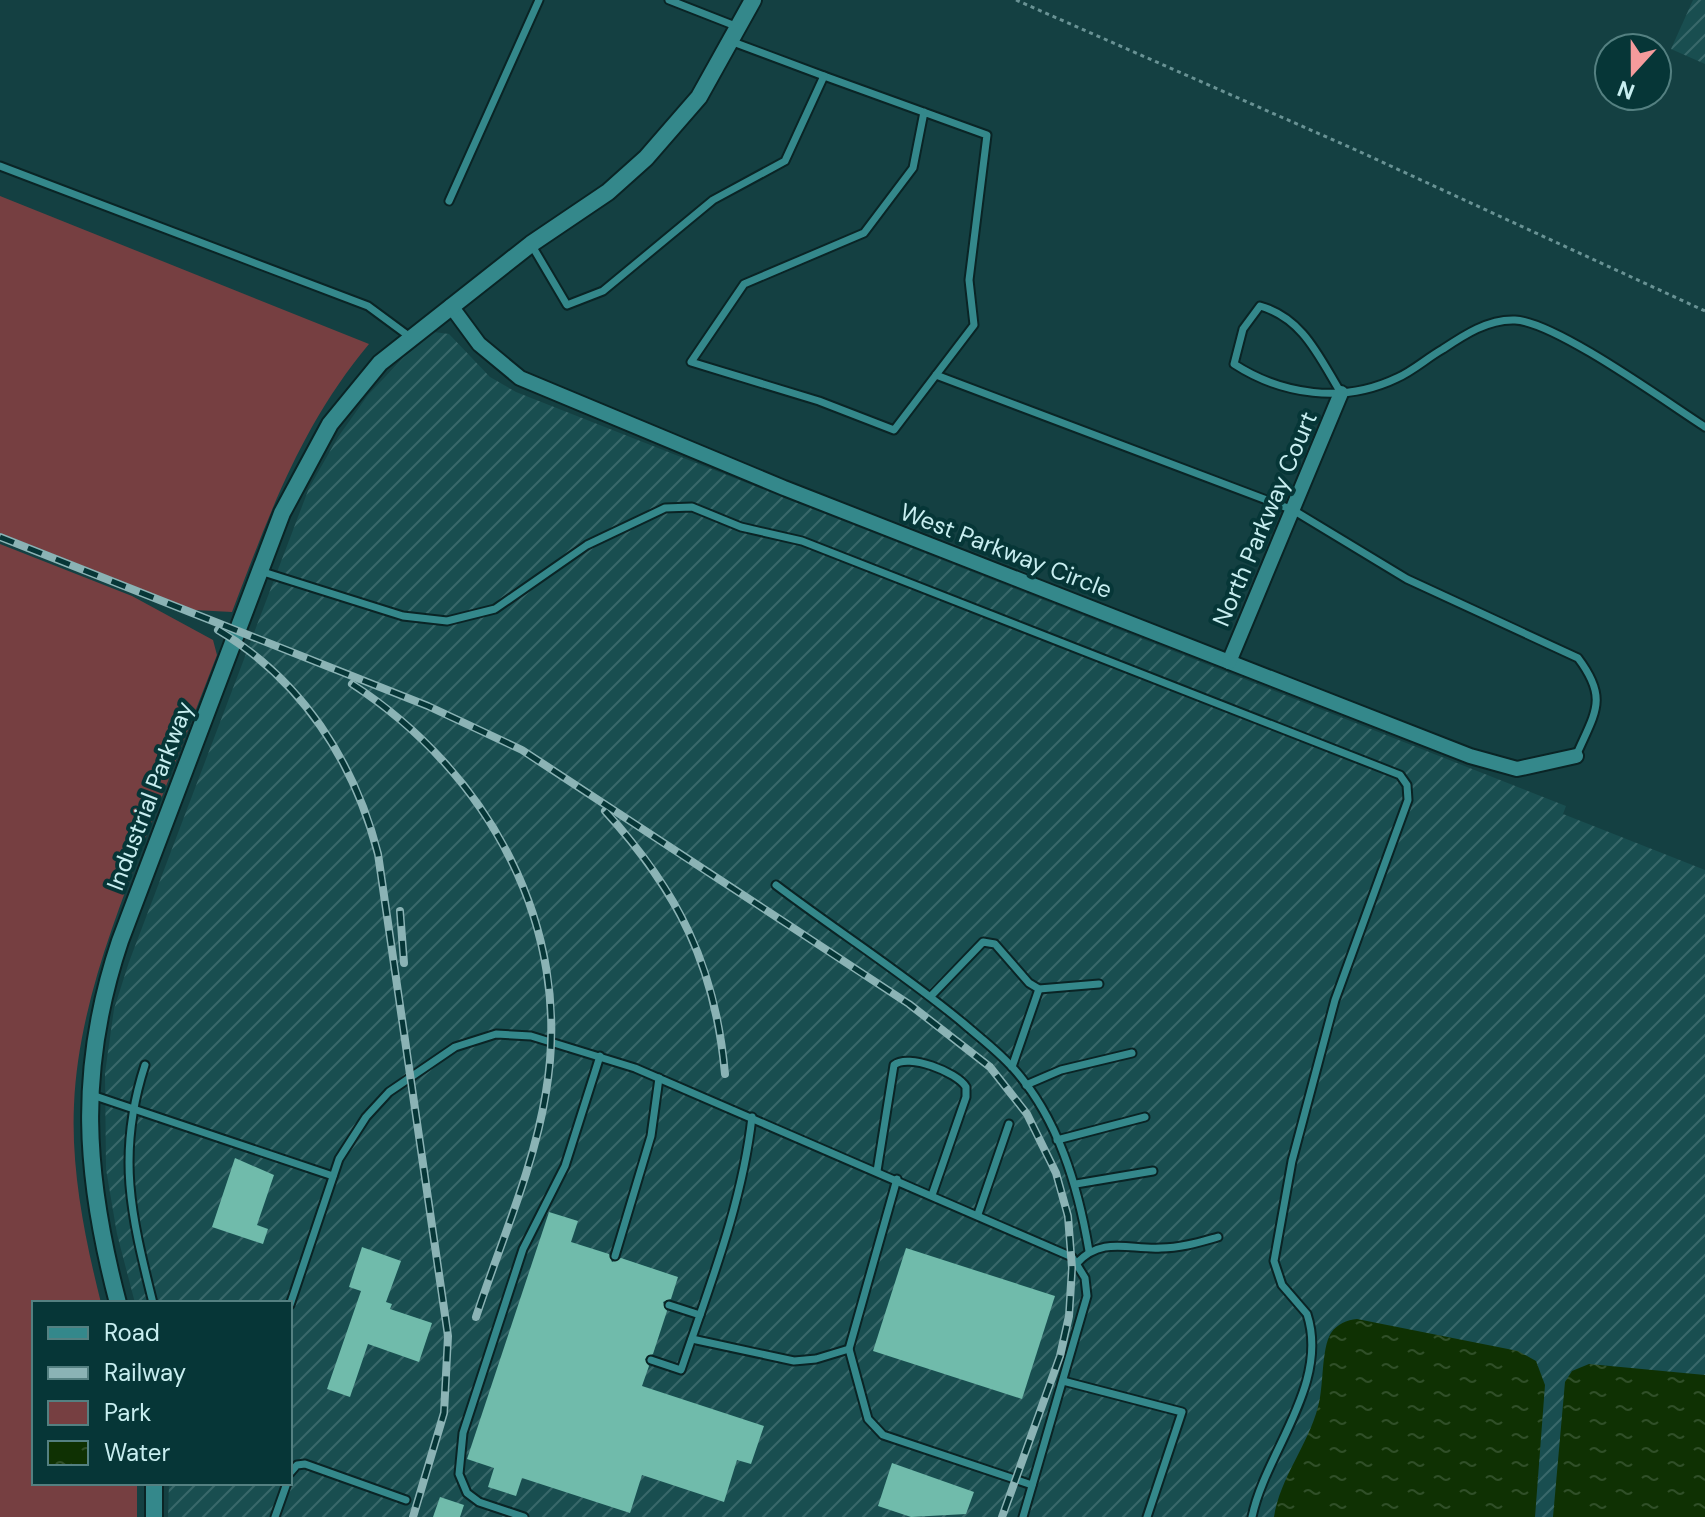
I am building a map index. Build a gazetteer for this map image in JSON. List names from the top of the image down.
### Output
{
  "streets": {
    "street": ["North Parkway Court", "West Parkway Circle", "Industrial Parkway"]
  },
  "crossings": [
    ["North Parkway Court", "West Parkway Circle"],
    ["West Parkway Circle", "Industrial Parkway"]
  ],
  "legend": [
    "Road",
    "Railway",
    "Park",
    "Water"
  ],
  "north": "bottom"
}
